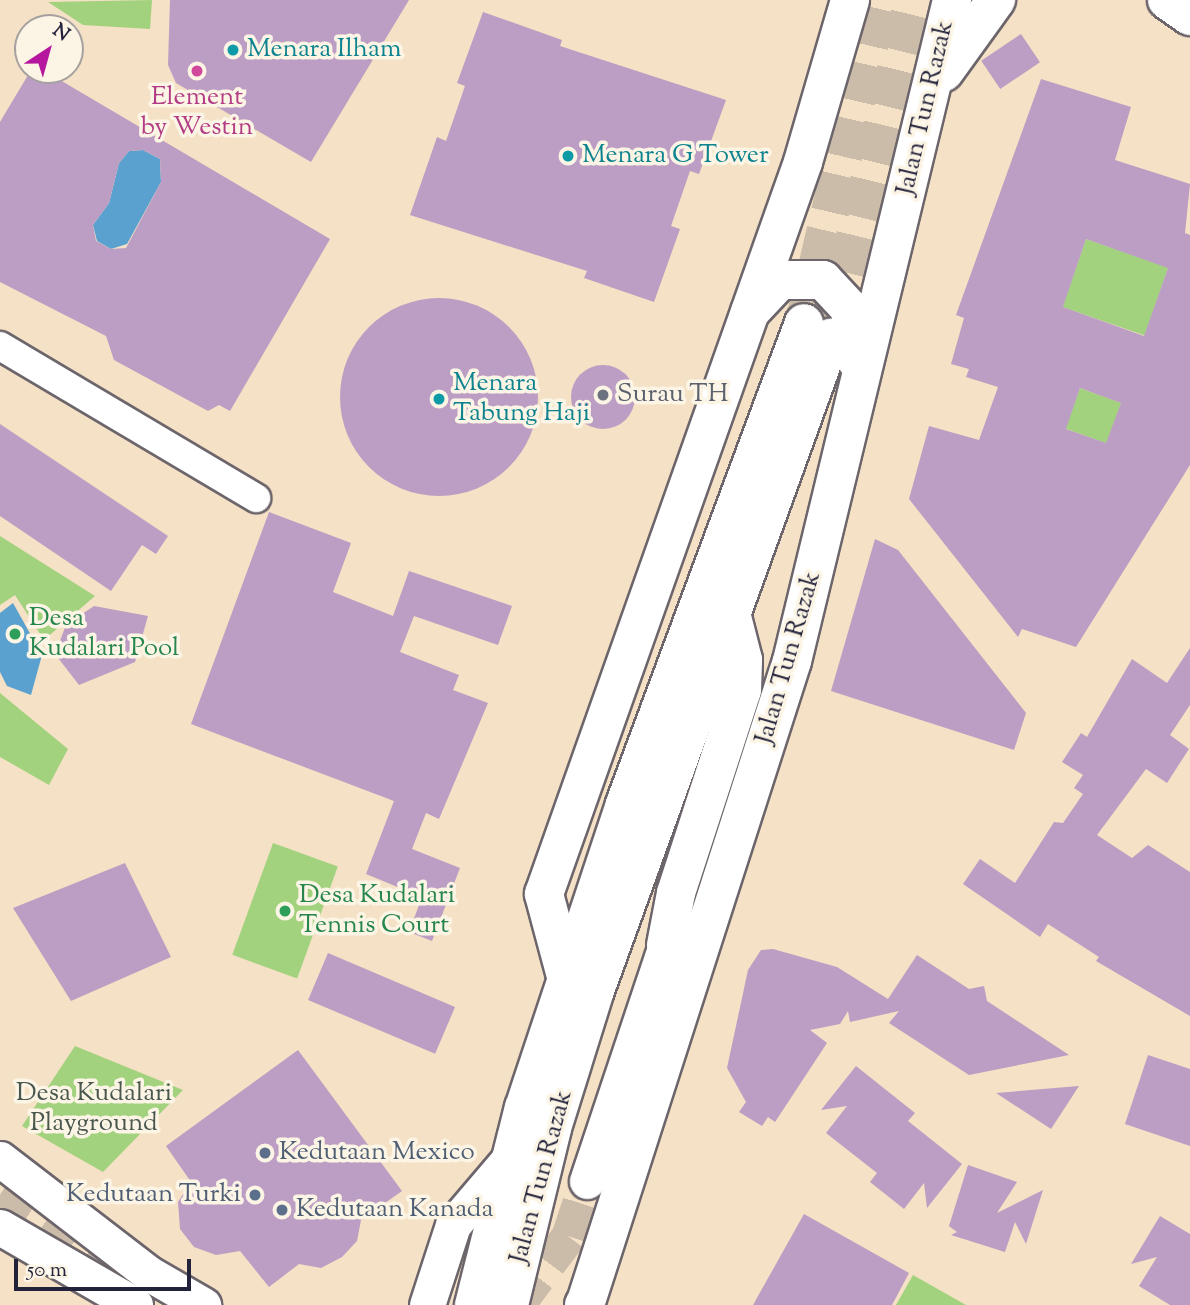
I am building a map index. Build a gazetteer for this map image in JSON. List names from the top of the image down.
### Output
{
  "streets": {
    "main road": ["Jalan Tun Razak"]
  },
  "parks": ["Desa Kudalari Playground"],
  "places": [
    "Menara Ilham",
    "Element by Westin",
    "Menara G Tower",
    "Surau TH",
    "Menara Tabung Haji",
    "Desa Kudalari Pool",
    "Desa Kudalari Tennis Court",
    "Kedutaan Mexico",
    "Kedutaan Turki",
    "Kedutaan Kanada"
  ],
  "scale_bar": "50 m",
  "north": "top right"
}
